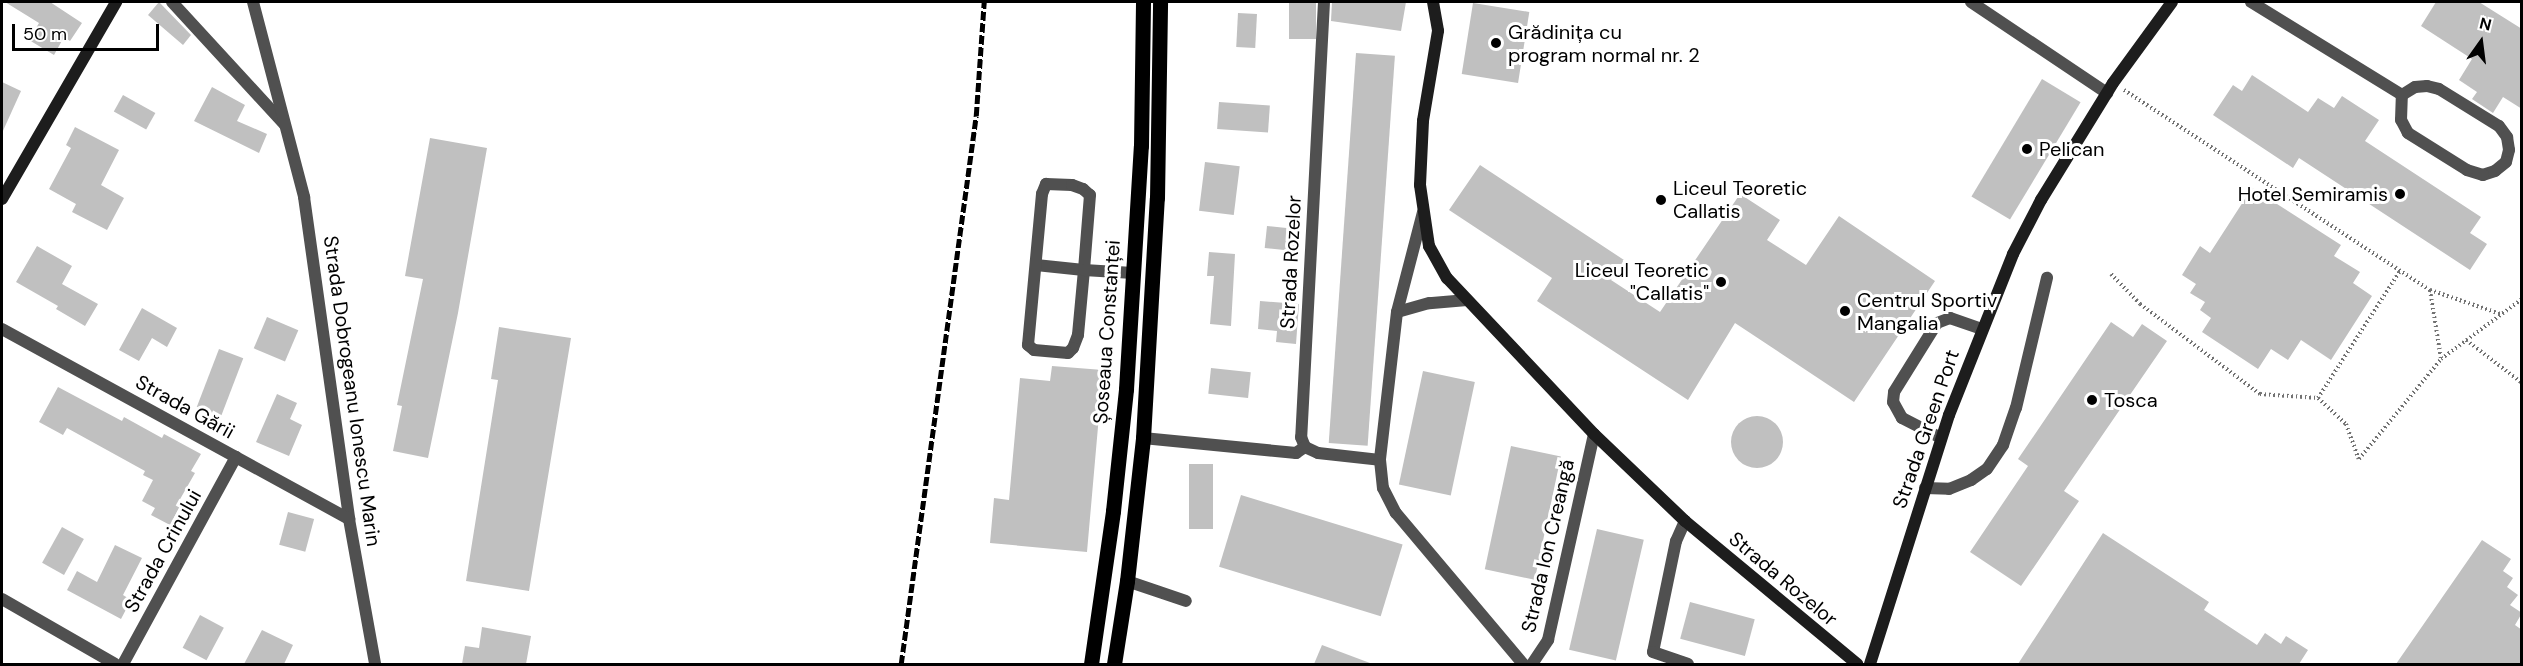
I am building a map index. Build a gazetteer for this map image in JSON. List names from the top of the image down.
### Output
{
  "streets": {
    "main road": ["Șoseaua Constanței"],
    "street": [
      "Strada Rozelor",
      "Strada Dobrogeanu Ionescu Marin",
      "Strada Gării",
      "Strada Green Port",
      "Strada Ion Creangă",
      "Strada Crinului"
    ]
  },
  "crossings": [
    ["Strada Rozelor", "Strada Ion Creangă"],
    ["Strada Dobrogeanu Ionescu Marin", "Strada Gării"],
    ["Strada Gării", "Strada Crinului"]
  ],
  "places": [
    "Grădinița cu program normal nr. 2",
    "Pelican",
    "Hotel Semiramis",
    "Liceul Teoretic Callatis",
    "Liceul Teoretic \"Callatis\"",
    "Centrul Sportiv Mangalia",
    "Tosca"
  ],
  "scale_bar": "50 m",
  "north": "top"
}
